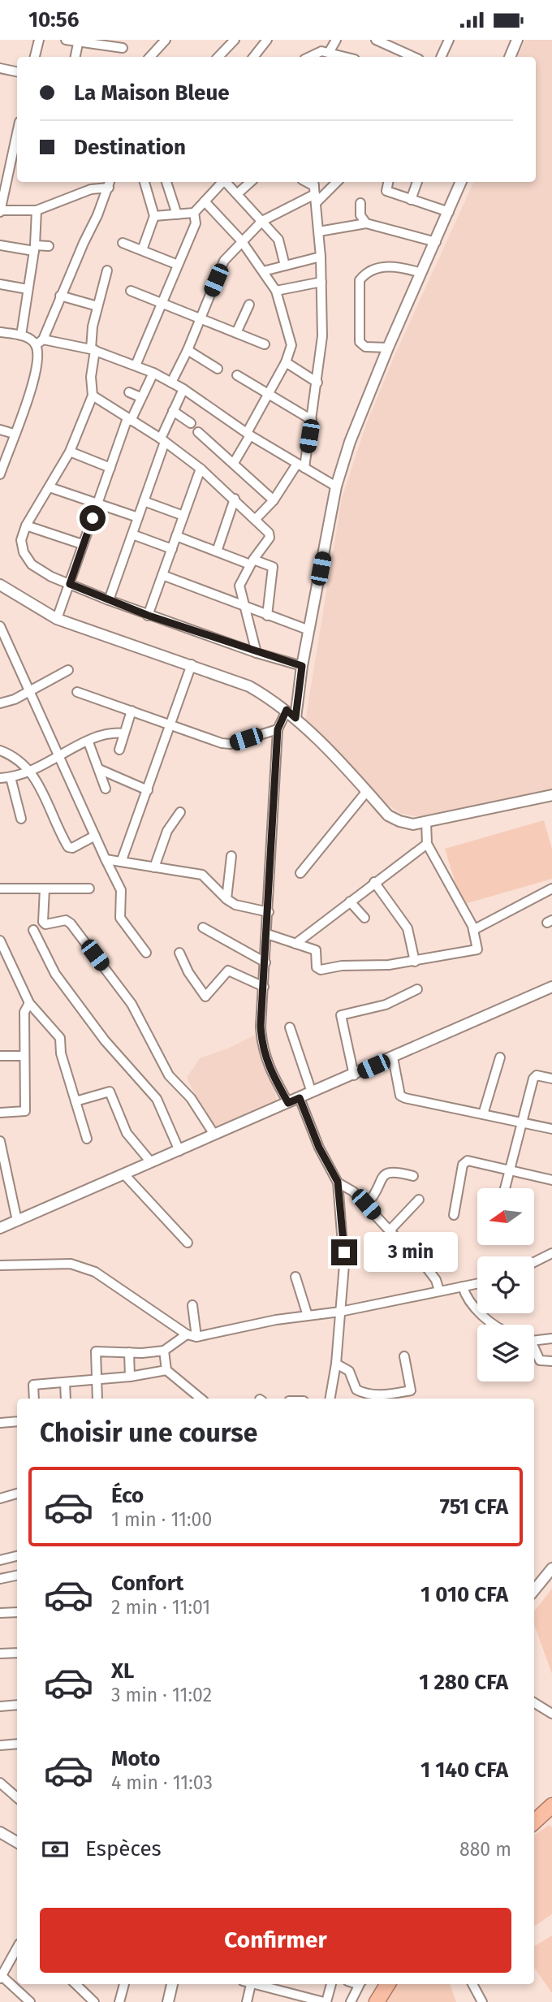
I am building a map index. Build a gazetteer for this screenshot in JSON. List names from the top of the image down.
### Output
{
  "north": "left",
  "page": {
    "status": "10:56",
    "banner": ["La Maison Bleue", "Destination"],
    "bubble": "3 min",
    "heading": "Choisir une course",
    "list": [
      {
        "name": "Éco",
        "note": "1 min · 11:00",
        "value": "751 CFA"
      },
      {
        "name": "Confort",
        "note": "2 min · 11:01",
        "value": "1 010 CFA"
      },
      {
        "name": "XL",
        "note": "3 min · 11:02",
        "value": "1 280 CFA"
      },
      {
        "name": "Moto",
        "note": "4 min · 11:03",
        "value": "1 140 CFA"
      }
    ],
    "pay": ["Espèces", "880 m"],
    "buttons": "Confirmer"
  }
}
